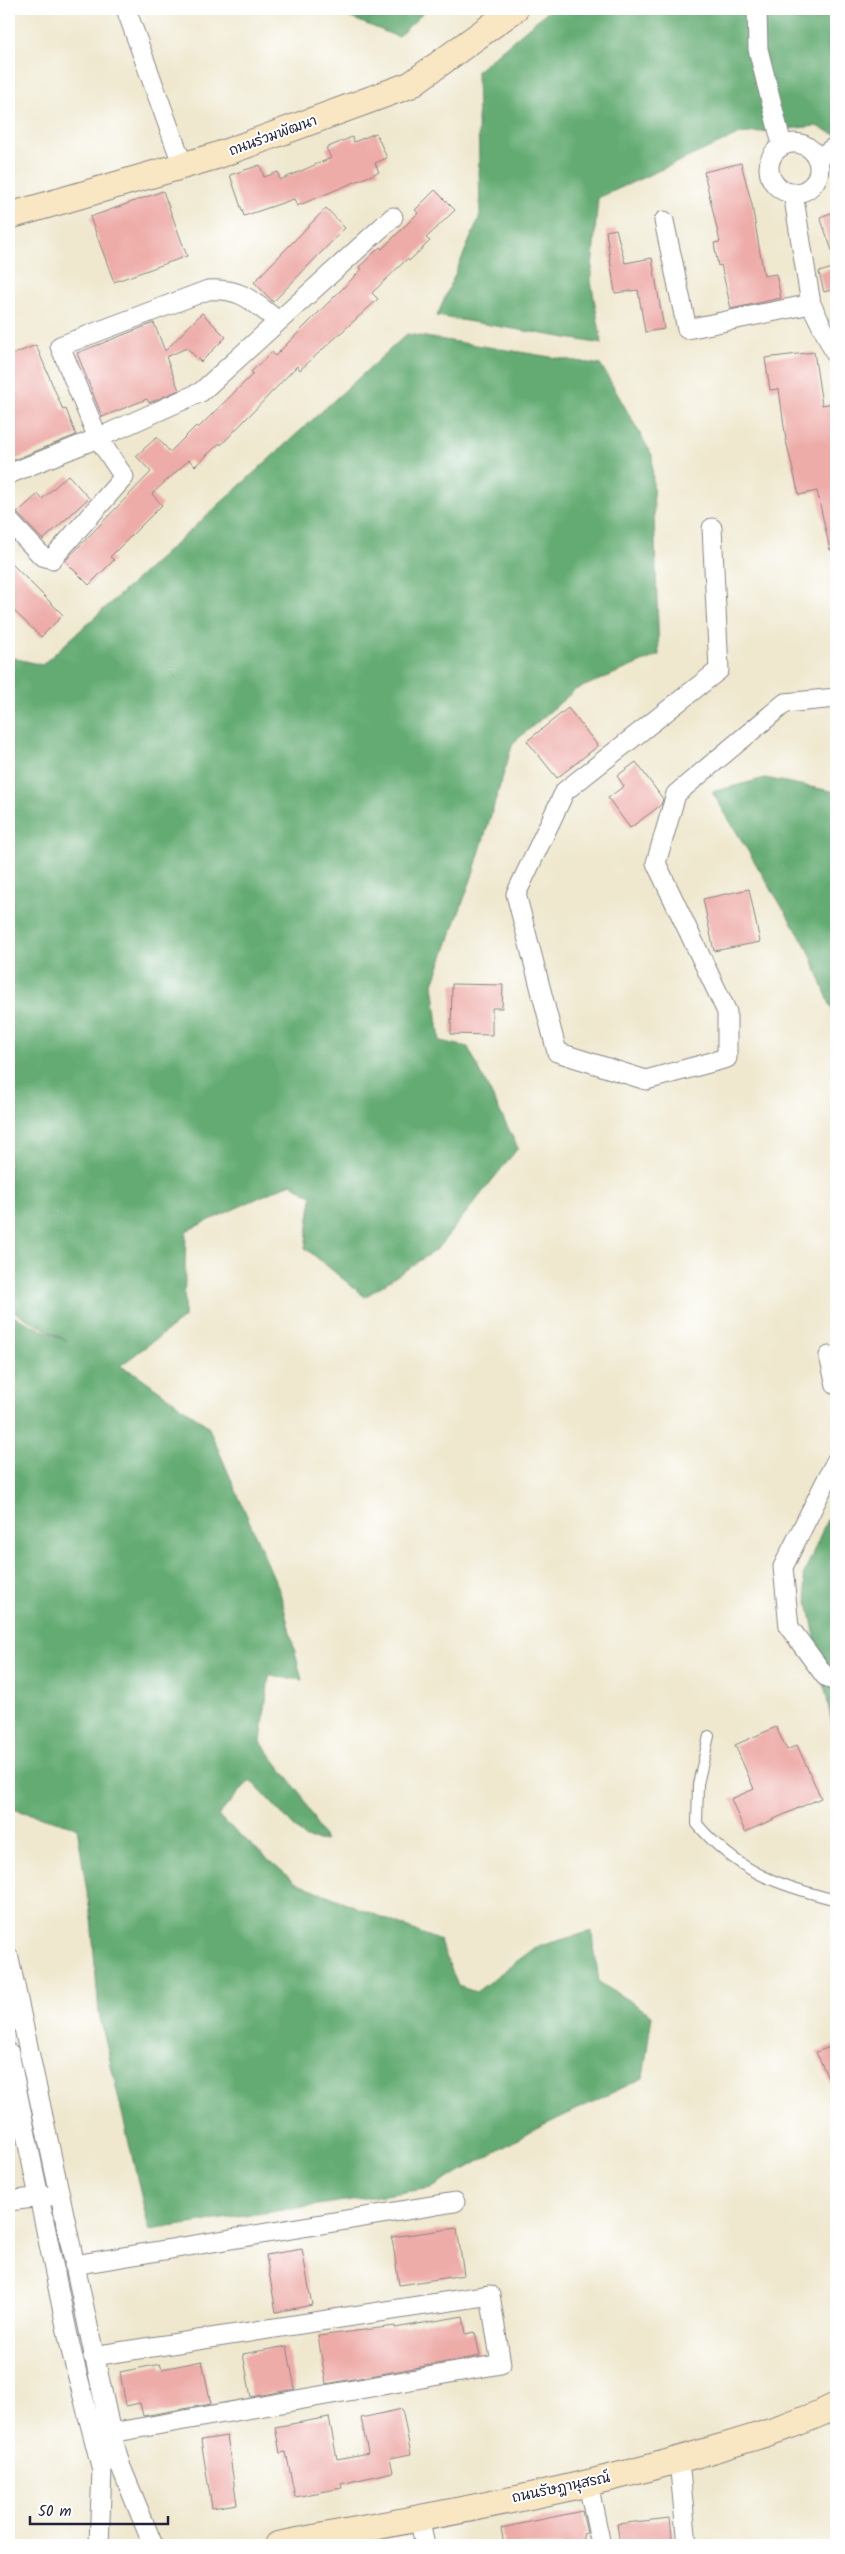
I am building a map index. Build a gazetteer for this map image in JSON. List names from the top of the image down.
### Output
{
  "streets": {
    "street": ["ถนนร่วมพัฒนา", "ถนนรัษฎานุสรณ์"]
  },
  "scale_bar": "50 m"
}
